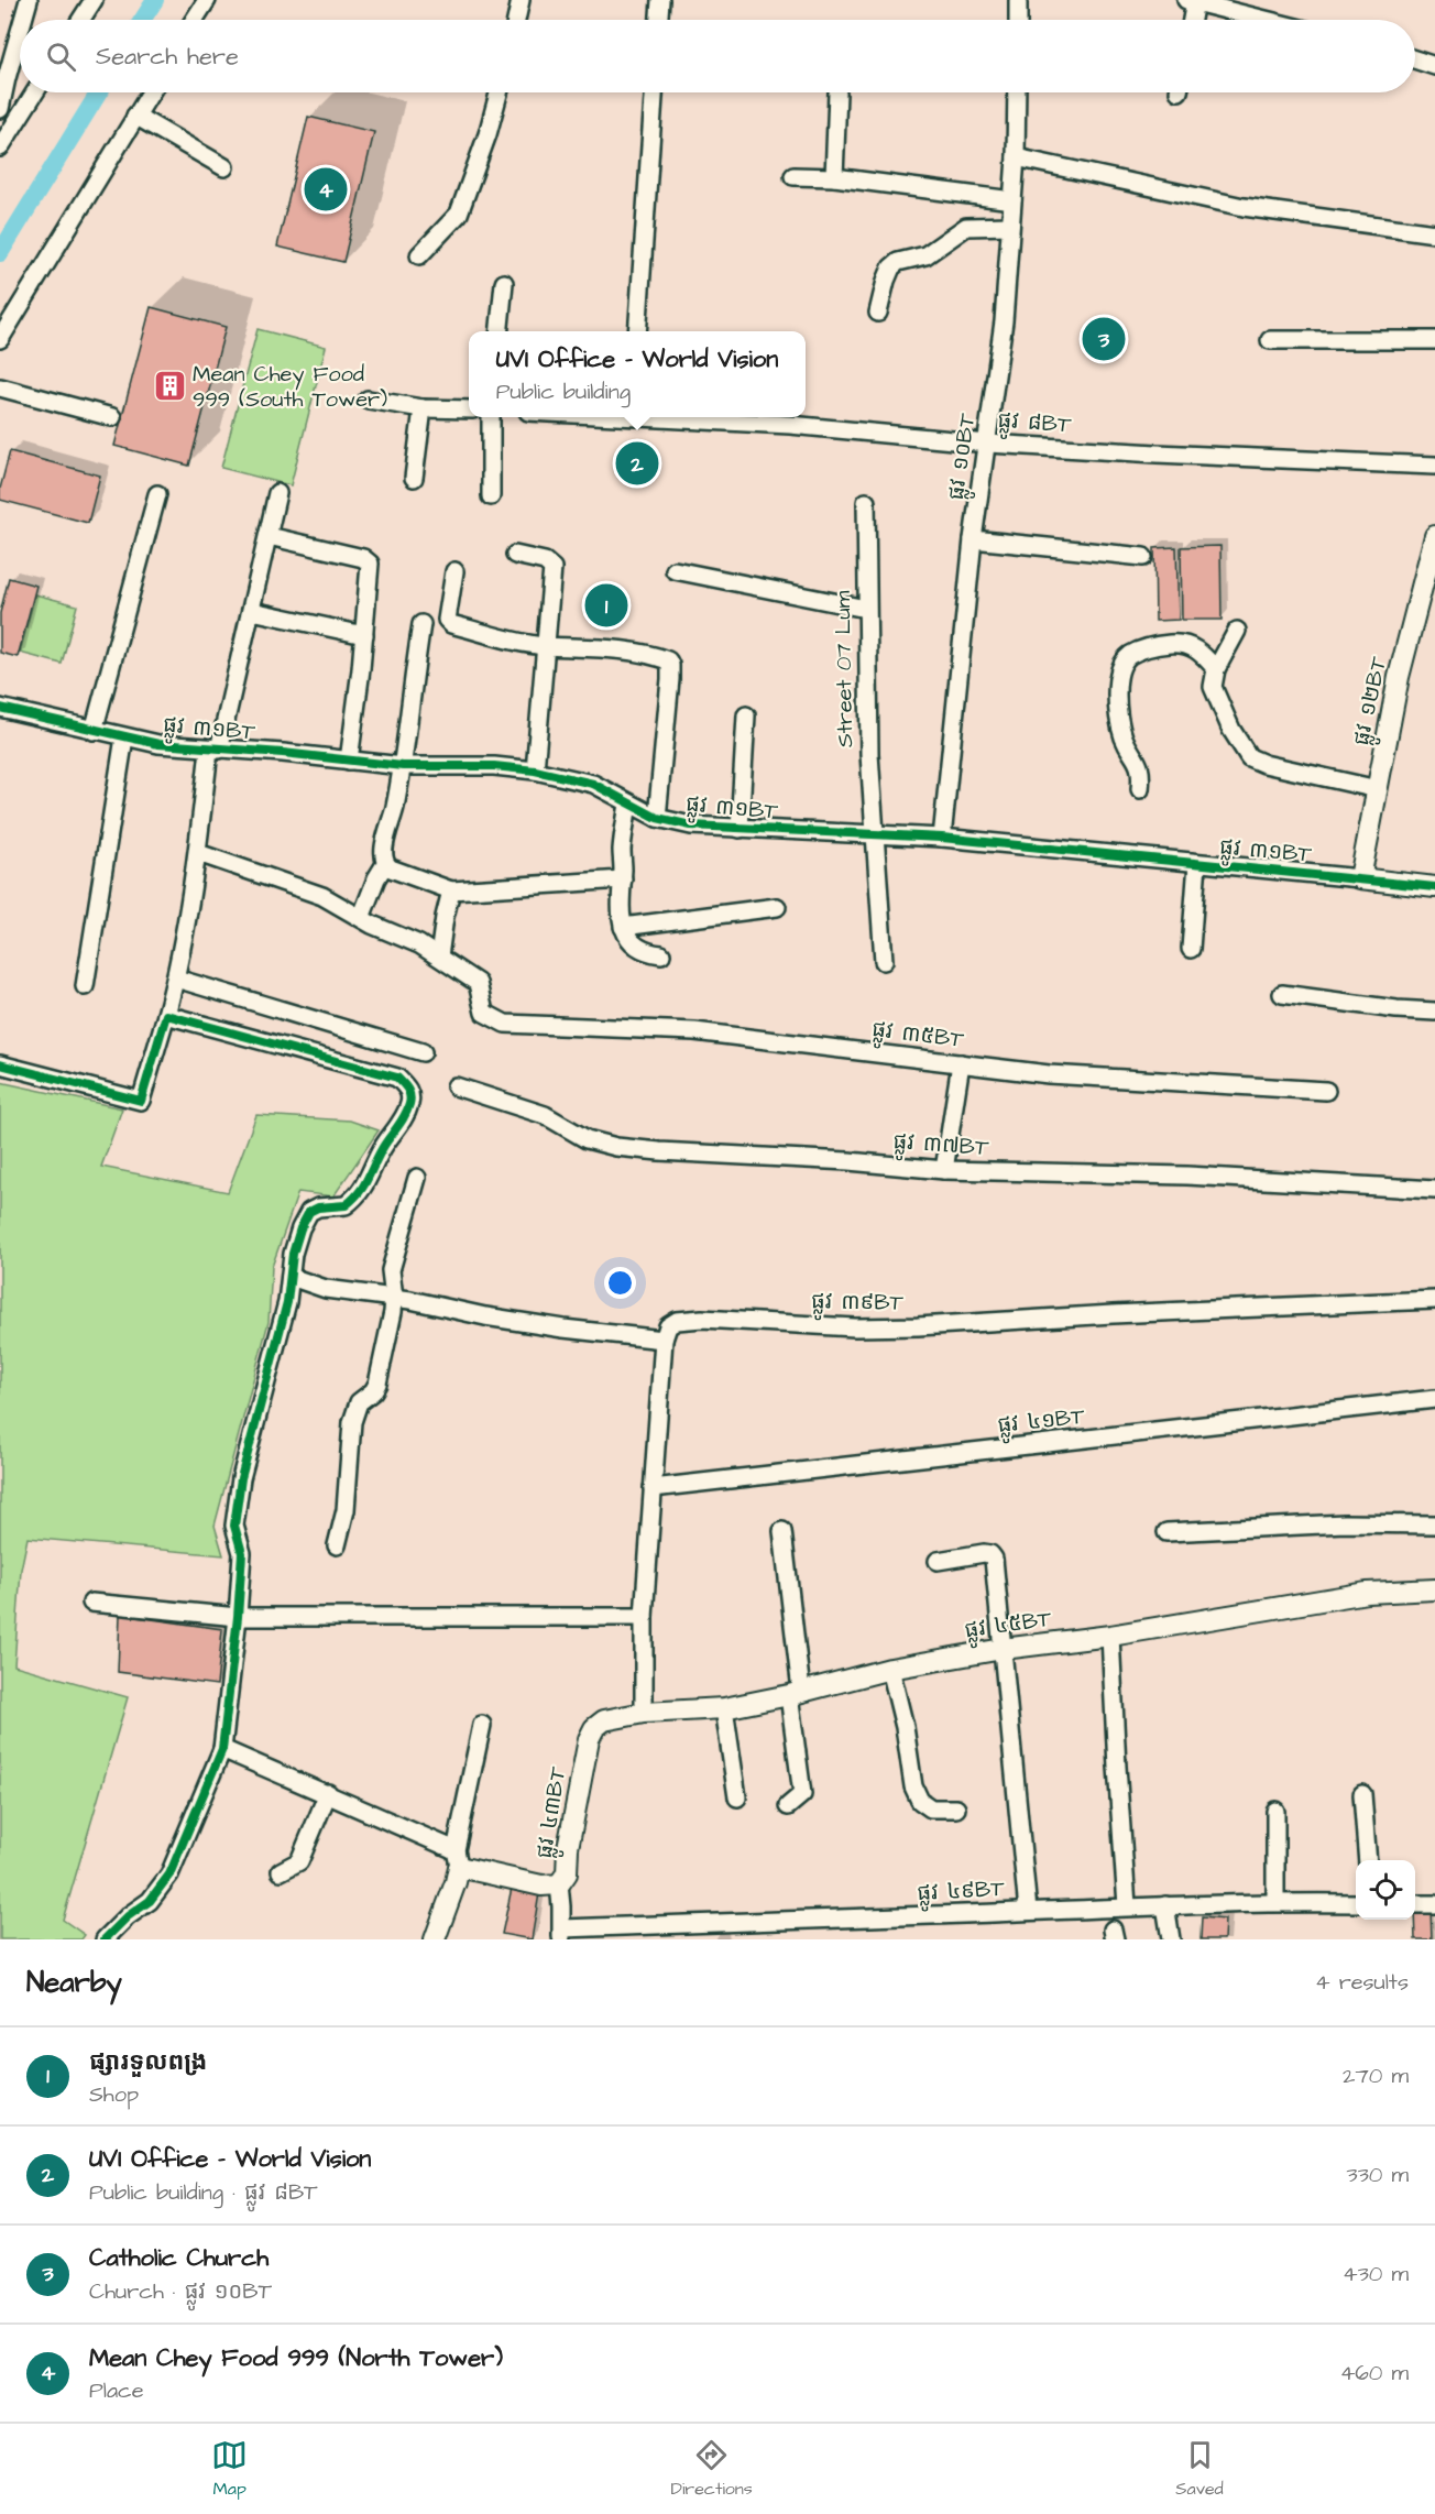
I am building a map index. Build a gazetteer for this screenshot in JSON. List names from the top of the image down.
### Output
{
  "streets": {
    "street": [
      "ផ្លូវ ៨BT",
      "ផ្លូវ ១០BT",
      "Street 07 Lum",
      "ផ្លូវ ១២BT",
      "ផ្លូវ ៣១BT",
      "ផ្លូវ ៣៥BT",
      "ផ្លូវ ៣៧BT",
      "ផ្លូវ ៣៩BT",
      "ផ្លូវ ៤១BT",
      "ផ្លូវ ៤៥BT",
      "ផ្លូវ ៤៣BT",
      "ផ្លូវ ៤៩BT"
    ]
  },
  "crossings": [
    ["ផ្លូវ ៨BT", "ផ្លូវ ១០BT"],
    ["ផ្លូវ ១០BT", "ផ្លូវ ៣១BT"],
    ["Street 07 Lum", "ផ្លូវ ៣១BT"],
    ["ផ្លូវ ១២BT", "ផ្លូវ ៣១BT"],
    ["ផ្លូវ ៤៥BT", "ផ្លូវ ៤៣BT"]
  ],
  "places": {
    "building": ["Mean Chey Food 999 (South Tower)"]
  },
  "page": {
    "search": "Search here",
    "pins": [
      "4",
      "3",
      "2",
      "1"
    ],
    "popup": ["UVI Office - World Vision", "Public building"],
    "heading": ["Nearby", "4 results"],
    "list": [
      {
        "mark": "1",
        "name": "ផ្សារទួលពង្រ",
        "note": "Shop",
        "value": "270 m"
      },
      {
        "mark": "2",
        "name": "UVI Office - World Vision",
        "note": "Public building · ផ្លូវ ៨BT",
        "value": "330 m"
      },
      {
        "mark": "3",
        "name": "Catholic Church",
        "note": "Church · ផ្លូវ ១០BT",
        "value": "430 m"
      },
      {
        "mark": "4",
        "name": "Mean Chey Food 999 (North Tower)",
        "note": "Place",
        "value": "460 m"
      }
    ],
    "nav": ["Map", "Directions", "Saved"]
  }
}
